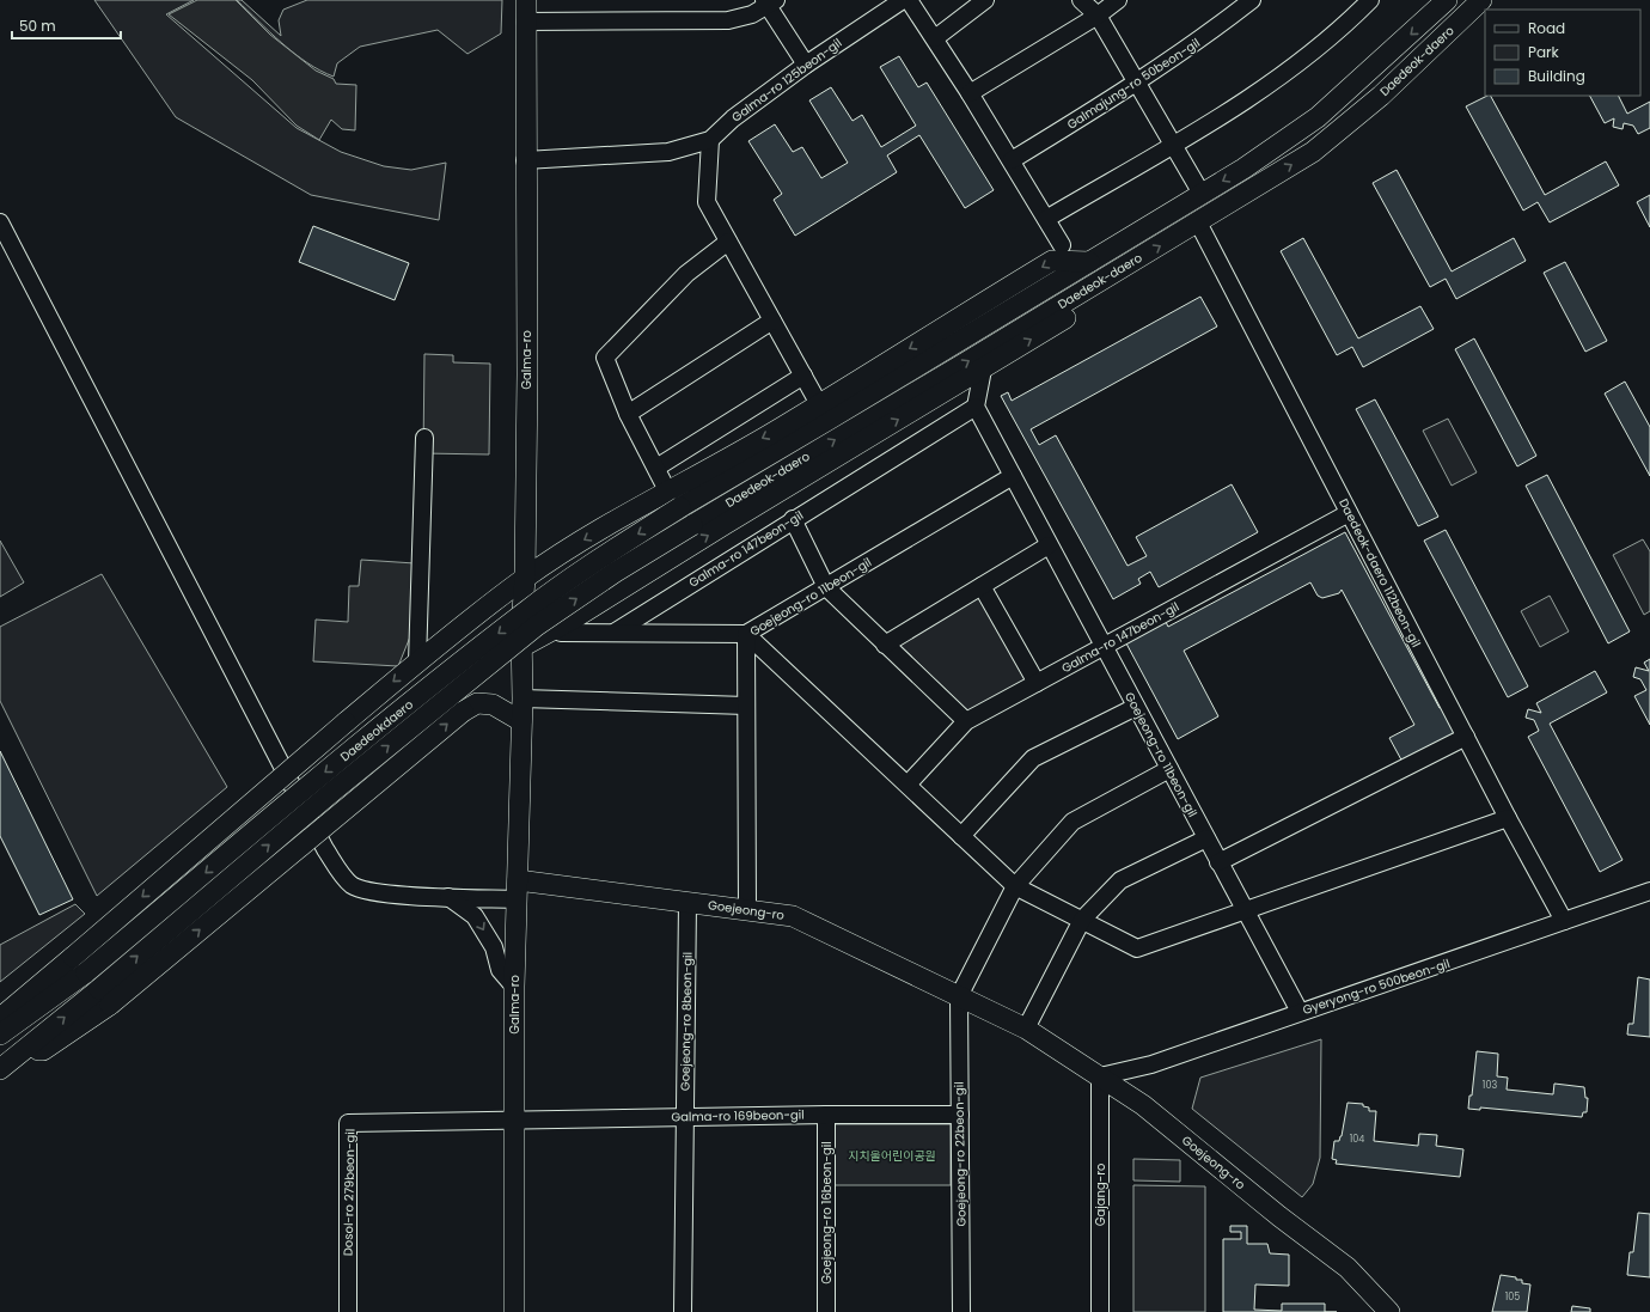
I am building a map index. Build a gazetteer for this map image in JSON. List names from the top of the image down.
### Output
{
  "streets": {
    "main road": [
      "Daedeok-daero",
      "Galma-ro",
      "Daedeokdaero",
      "Goejeong-ro"
    ],
    "street": [
      "Galma-ro 125beon-gil",
      "Galmajung-ro 50beon-gil",
      "Galma-ro 147beon-gil",
      "Daedeok-daero 112beon-gil",
      "Goejeong-ro 11beon-gil",
      "Gyeryong-ro 500beon-gil",
      "Goejeong-ro 8beon-gil",
      "Galma-ro 169beon-gil",
      "Goejeong-ro 22beon-gil",
      "Dosol-ro 279beon-gil",
      "Gajang-ro",
      "Goejeong-ro 16beon-gil"
    ]
  },
  "crossings": [
    ["Daedeok-daero", "Daedeok-daero 112beon-gil"],
    ["Daedeok-daero", "Daedeokdaero"],
    ["Galma-ro", "Goejeong-ro"],
    ["Galma-ro", "Galma-ro 169beon-gil"],
    ["Galma-ro", "Dosol-ro 279beon-gil"],
    ["Galma-ro 147beon-gil", "Daedeok-daero 112beon-gil"],
    ["Galma-ro 147beon-gil", "Goejeong-ro 11beon-gil"],
    ["Daedeok-daero 112beon-gil", "Gyeryong-ro 500beon-gil"],
    ["Goejeong-ro 11beon-gil", "Goejeong-ro"],
    ["Goejeong-ro 11beon-gil", "Gyeryong-ro 500beon-gil"],
    ["Goejeong-ro", "Gyeryong-ro 500beon-gil"],
    ["Goejeong-ro", "Goejeong-ro 8beon-gil"],
    ["Goejeong-ro", "Goejeong-ro 22beon-gil"],
    ["Goejeong-ro", "Gajang-ro"],
    ["Gyeryong-ro 500beon-gil", "Gajang-ro"],
    ["Goejeong-ro 8beon-gil", "Galma-ro 169beon-gil"],
    ["Galma-ro 169beon-gil", "Goejeong-ro 22beon-gil"],
    ["Galma-ro 169beon-gil", "Dosol-ro 279beon-gil"],
    ["Galma-ro 169beon-gil", "Goejeong-ro 16beon-gil"]
  ],
  "parks": ["지치울어린이공원"],
  "house_numbers": ["103", "104", "105"],
  "legend": ["Road", "Park", "Building"],
  "scale_bar": "50 m"
}
